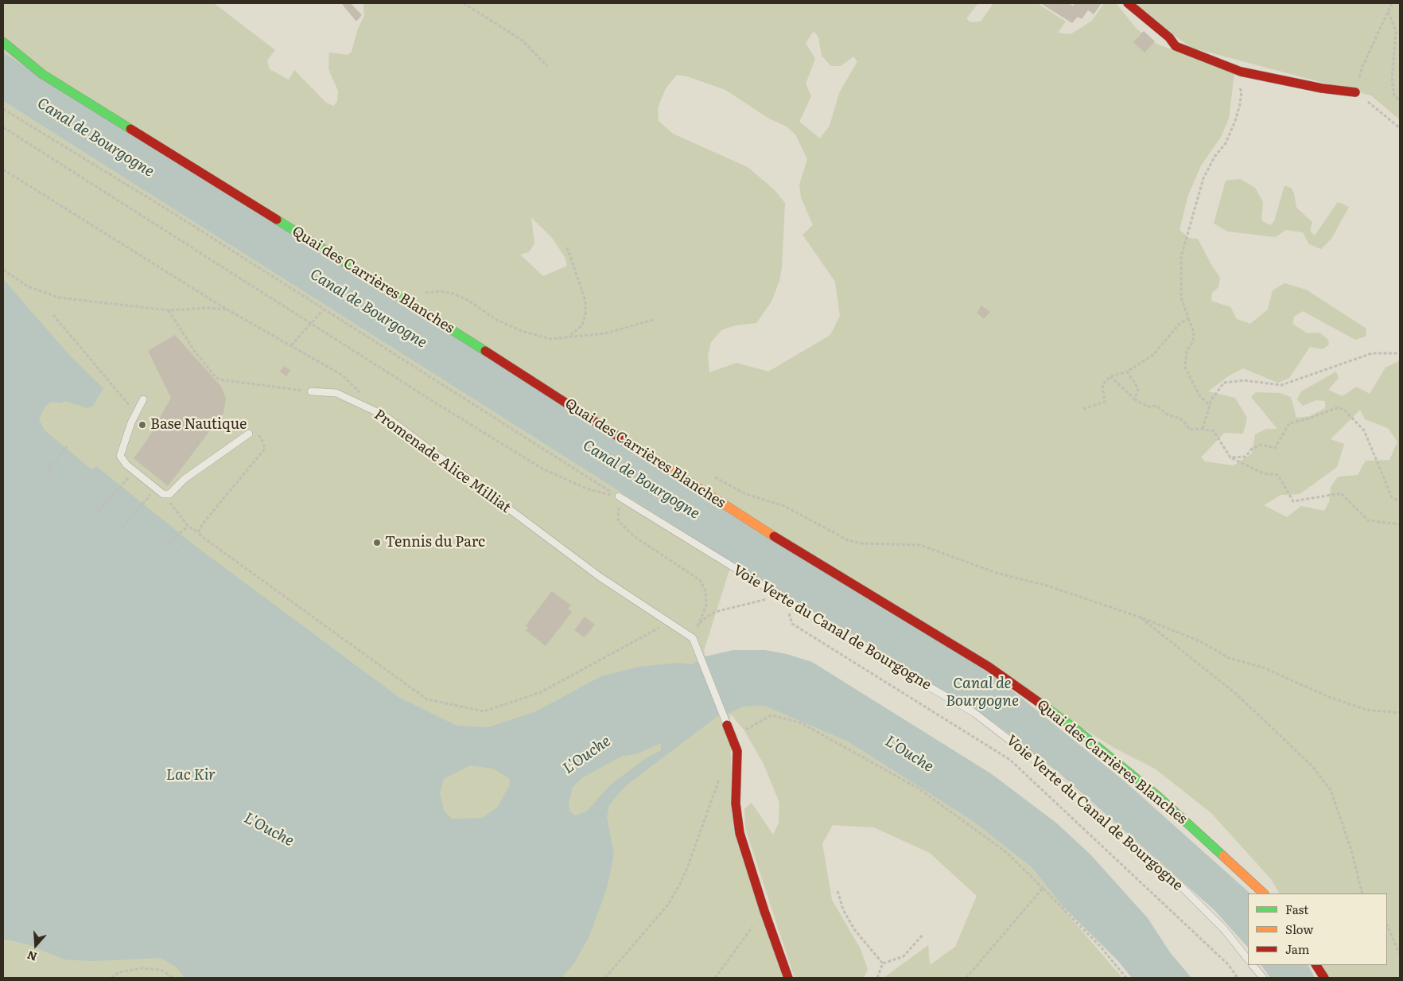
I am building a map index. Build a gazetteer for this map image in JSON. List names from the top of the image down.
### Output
{
  "streets": {
    "street": ["Quai des Carrières Blanches"],
    "lane": ["Promenade Alice Milliat", "Voie Verte du Canal de Bourgogne"]
  },
  "water": ["Canal de Bourgogne", "L'Ouche", "Lac Kir"],
  "places": ["Base Nautique", "Tennis du Parc"],
  "legend": ["Fast", "Slow", "Jam"],
  "north": "bottom"
}
